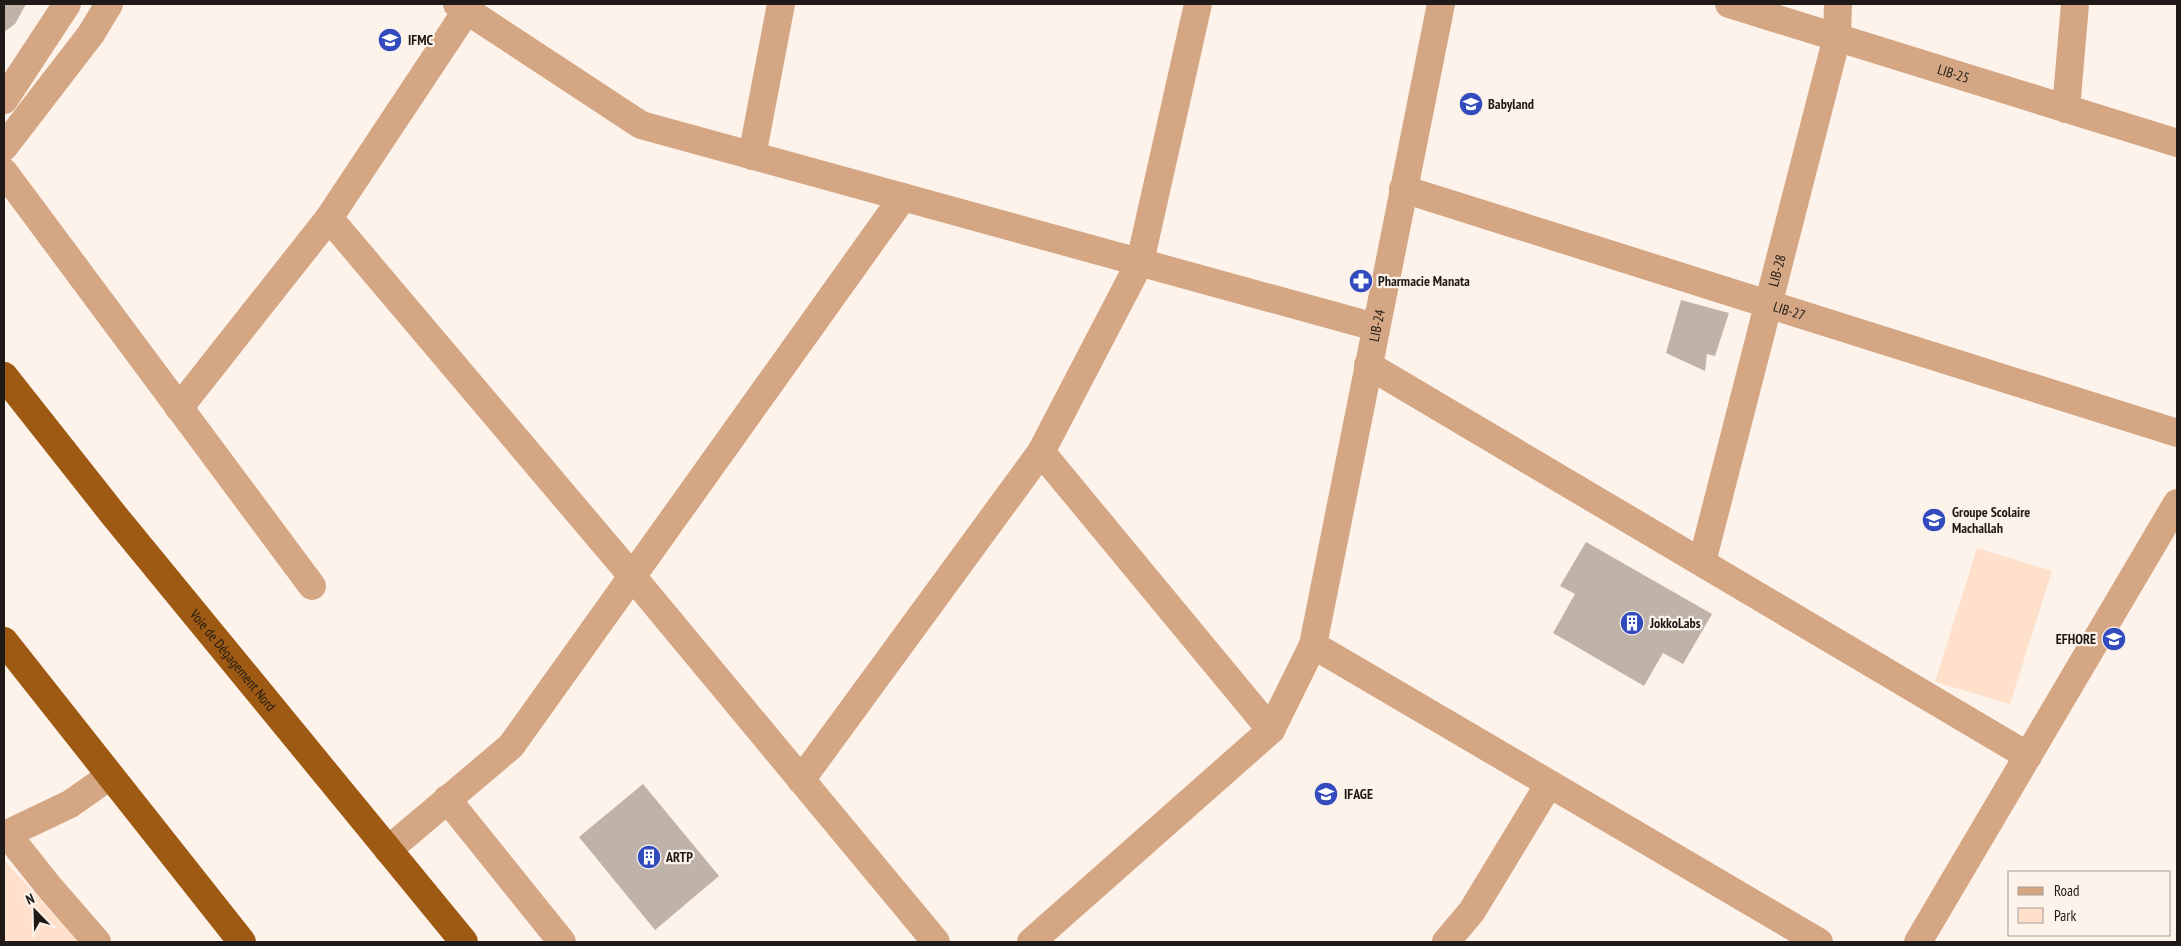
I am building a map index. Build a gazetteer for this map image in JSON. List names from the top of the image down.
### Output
{
  "streets": {
    "highway": ["Voie de Dégagement Nord"],
    "street": [
      "LIB-25",
      "LIB-28",
      "LIB-27",
      "LIB-24"
    ]
  },
  "crossings": [
    ["LIB-25", "LIB-28"],
    ["LIB-28", "LIB-27"],
    ["LIB-27", "LIB-24"]
  ],
  "places": {
    "school or university": [
      "IFMC",
      "Babyland",
      "Groupe Scolaire Machallah",
      "EFHORE",
      "IFAGE"
    ],
    "pharmacy": ["Pharmacie Manata"],
    "building": ["JokkoLabs", "ARTP"]
  },
  "legend": ["Road", "Park"],
  "north": "top left"
}
